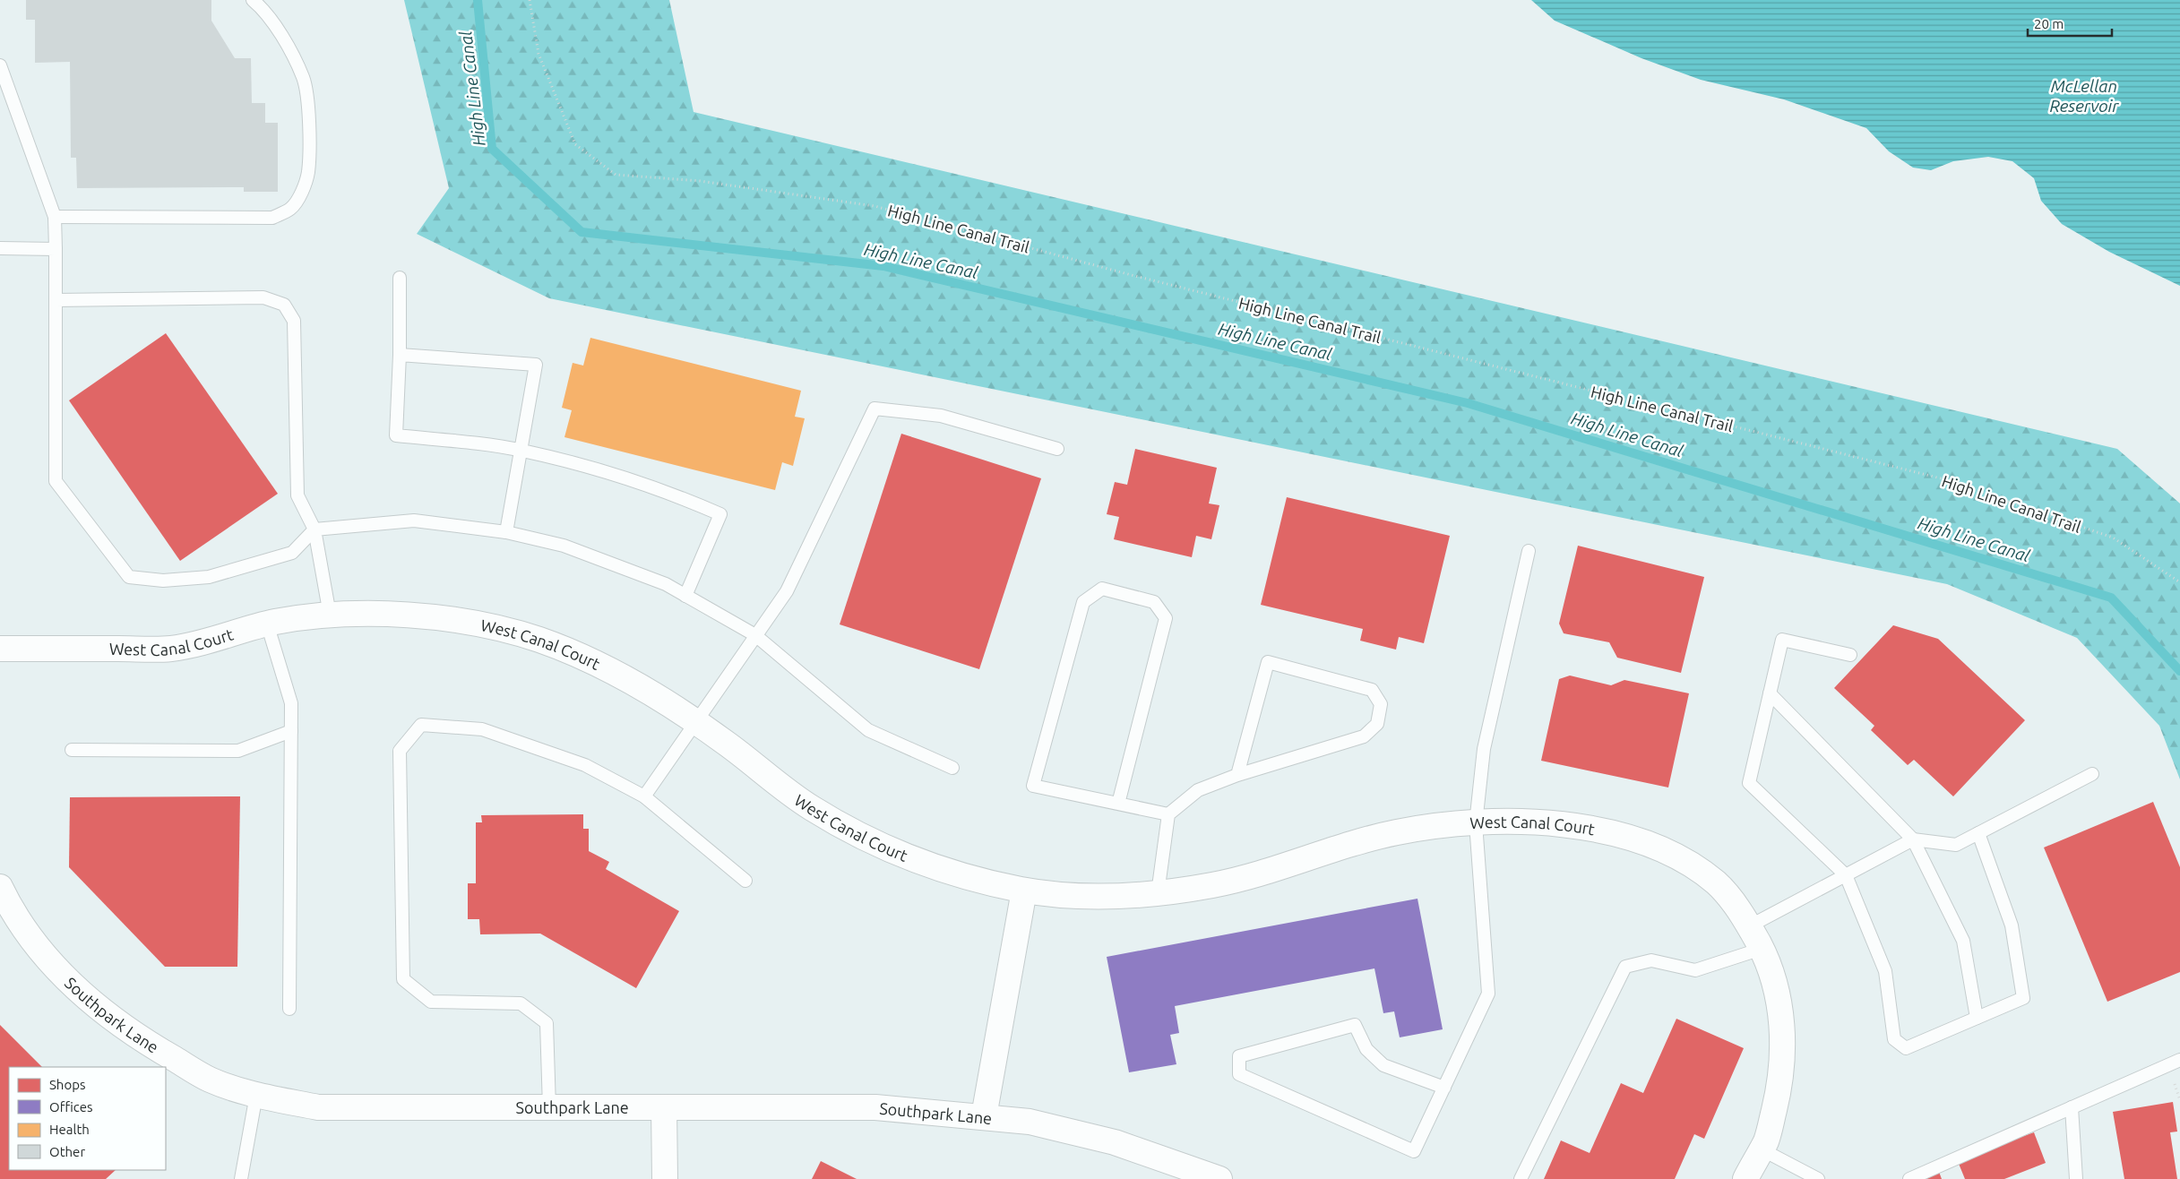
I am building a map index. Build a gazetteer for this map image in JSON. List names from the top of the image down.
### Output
{
  "streets": {
    "street": ["West Canal Court", "Southpark Lane"],
    "path": ["High Line Canal Trail"]
  },
  "water": ["McLellan Reservoir", "High Line Canal"],
  "legend": [
    "Shops",
    "Offices",
    "Health",
    "Other"
  ],
  "scale_bar": "20 m"
}
